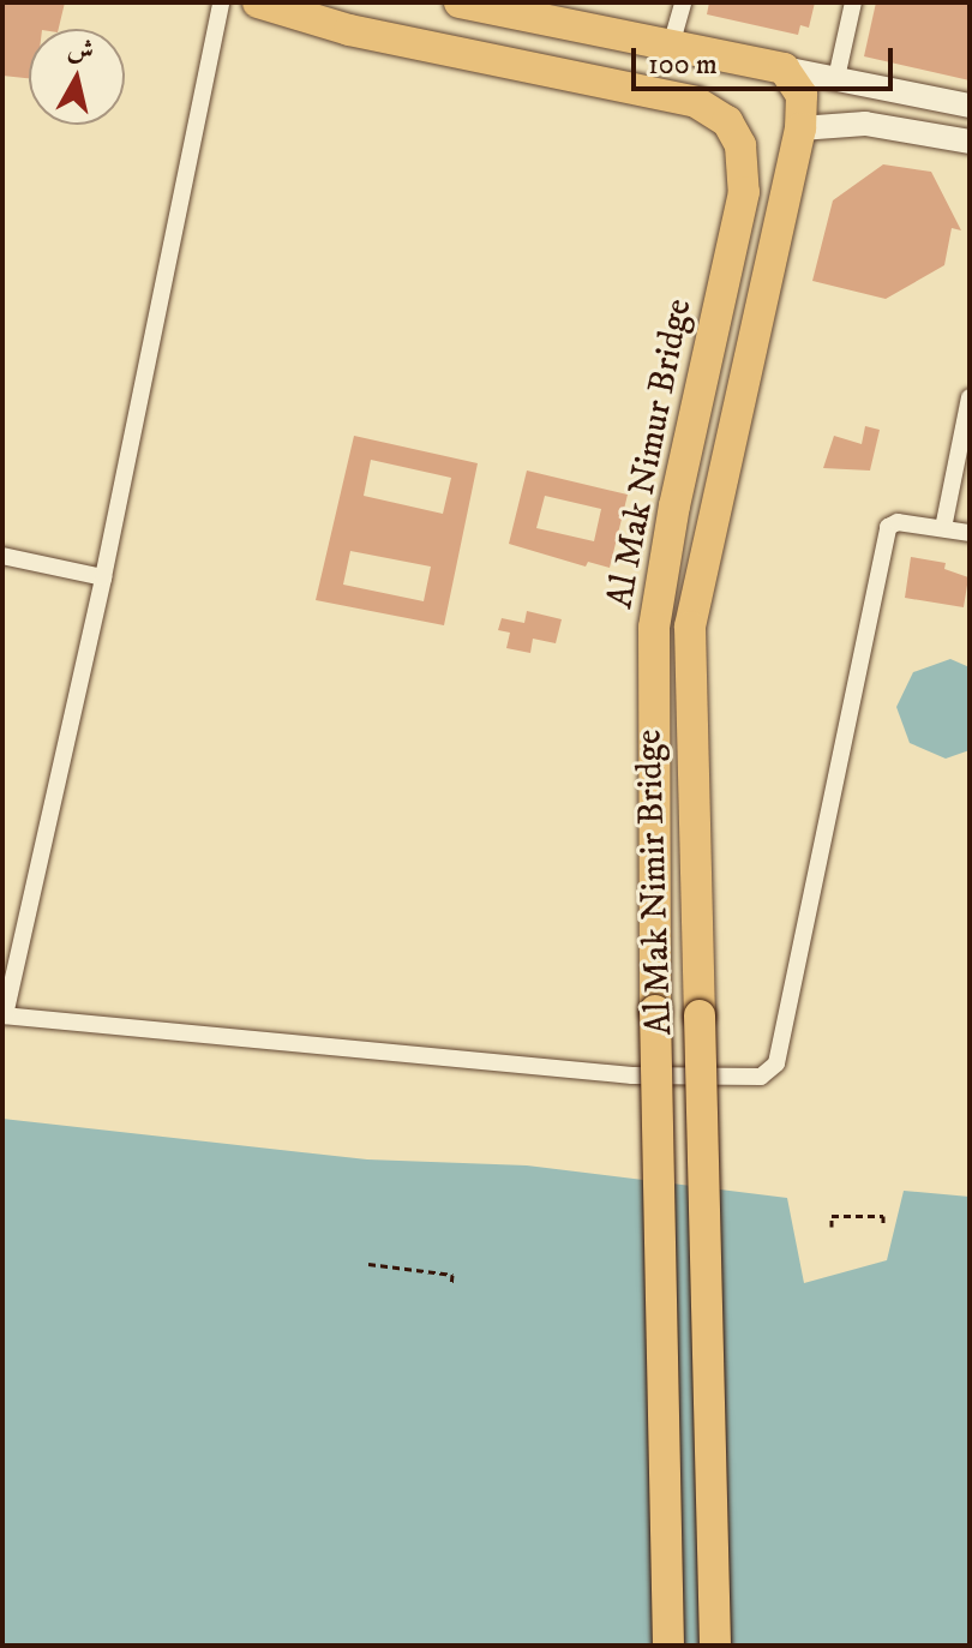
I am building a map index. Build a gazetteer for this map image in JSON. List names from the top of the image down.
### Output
{
  "streets": {
    "highway": ["Al Mak Nimur Bridge", "Al Mak Nimir Bridge"]
  },
  "crossings": [
    ["Al Mak Nimur Bridge", "Al Mak Nimir Bridge"]
  ],
  "scale_bar": "100 m",
  "north": "top"
}
